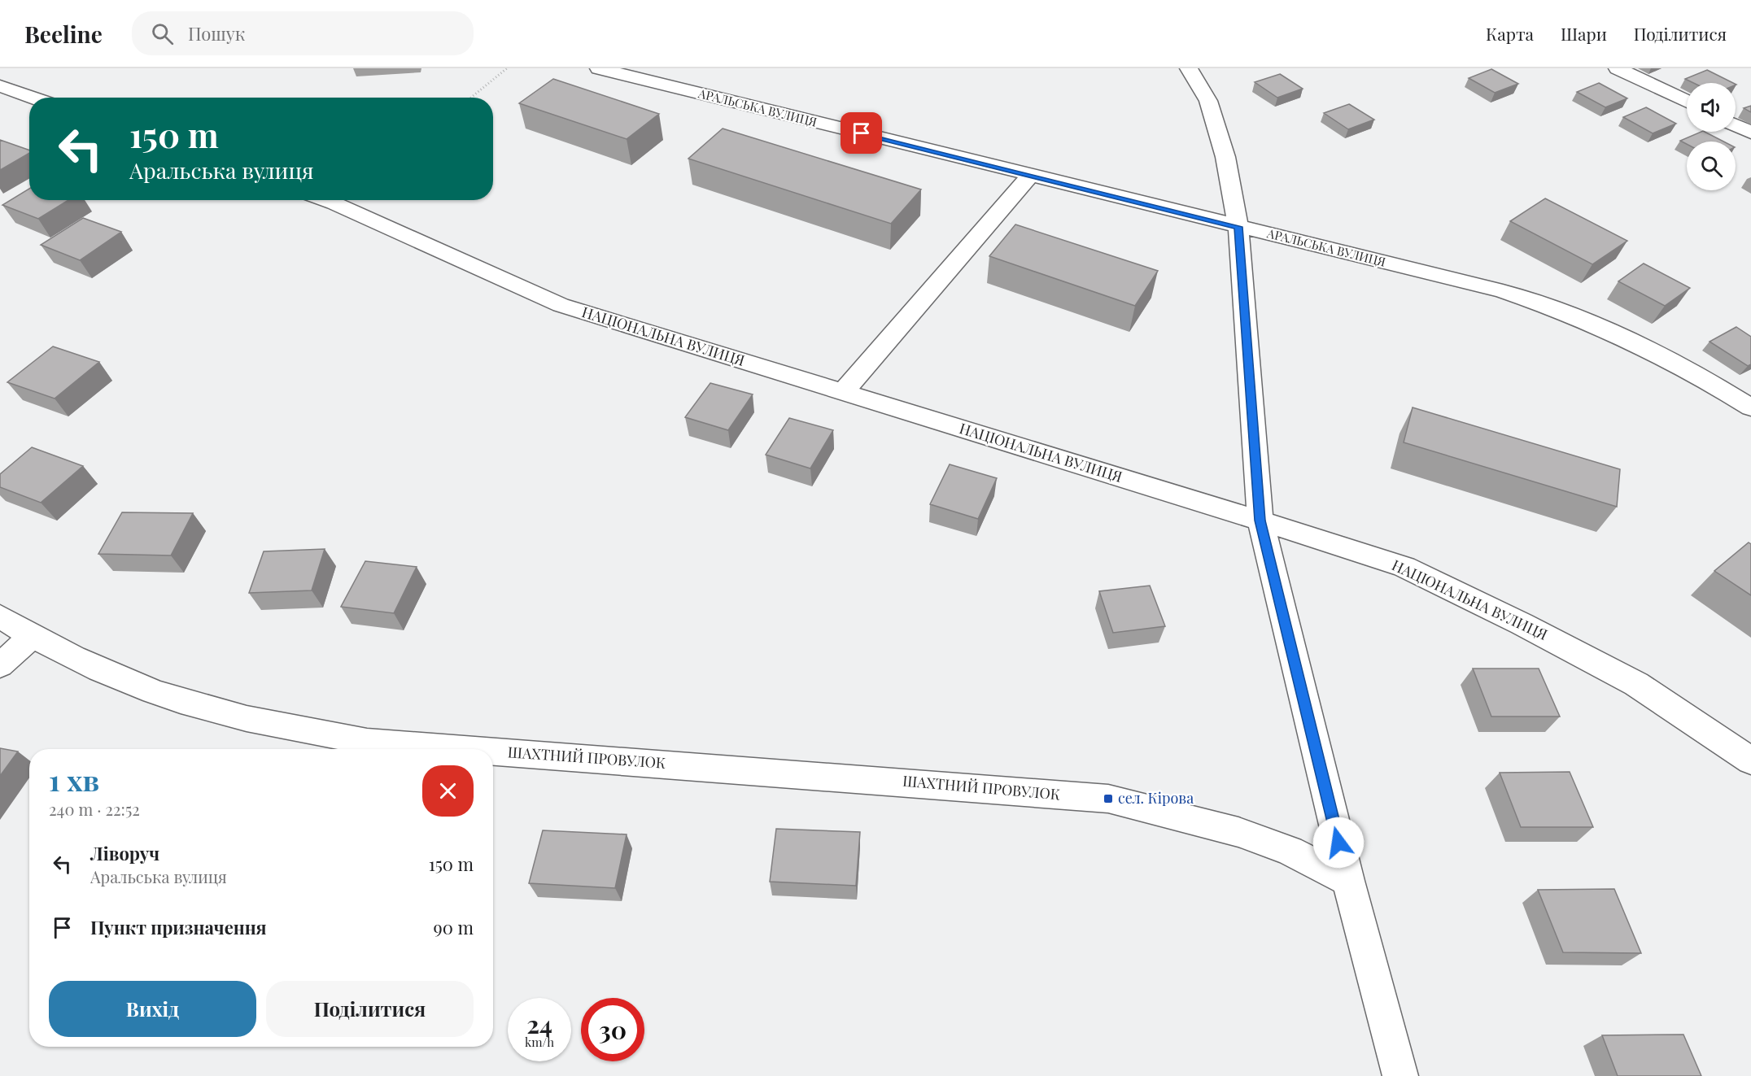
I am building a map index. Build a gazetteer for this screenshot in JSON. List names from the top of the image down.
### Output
{
  "streets": {
    "street": ["АРАЛЬСЬКА ВУЛИЦЯ", "НАЦІОНАЛЬНА ВУЛИЦЯ", "ШАХТНИЙ ПРОВУЛОК"]
  },
  "places": {
    "transit": ["сел. Кірова"]
  },
  "page": {
    "header": "Beeline",
    "search": "Пошук",
    "nav": ["Карта", "Шари", "Поділитися"],
    "turn": ["150 m", "Аральська вулиця"],
    "heading": ["1 хв", "240 m · 22:52"],
    "list": [
      {
        "name": "Ліворуч",
        "note": "Аральська вулиця",
        "value": "150 m"
      },
      {
        "name": "Пункт призначення",
        "value": "90 m"
      }
    ],
    "buttons": ["Вихід", "Поділитися"],
    "speed": "24 km/h",
    "limit": "30"
  }
}
